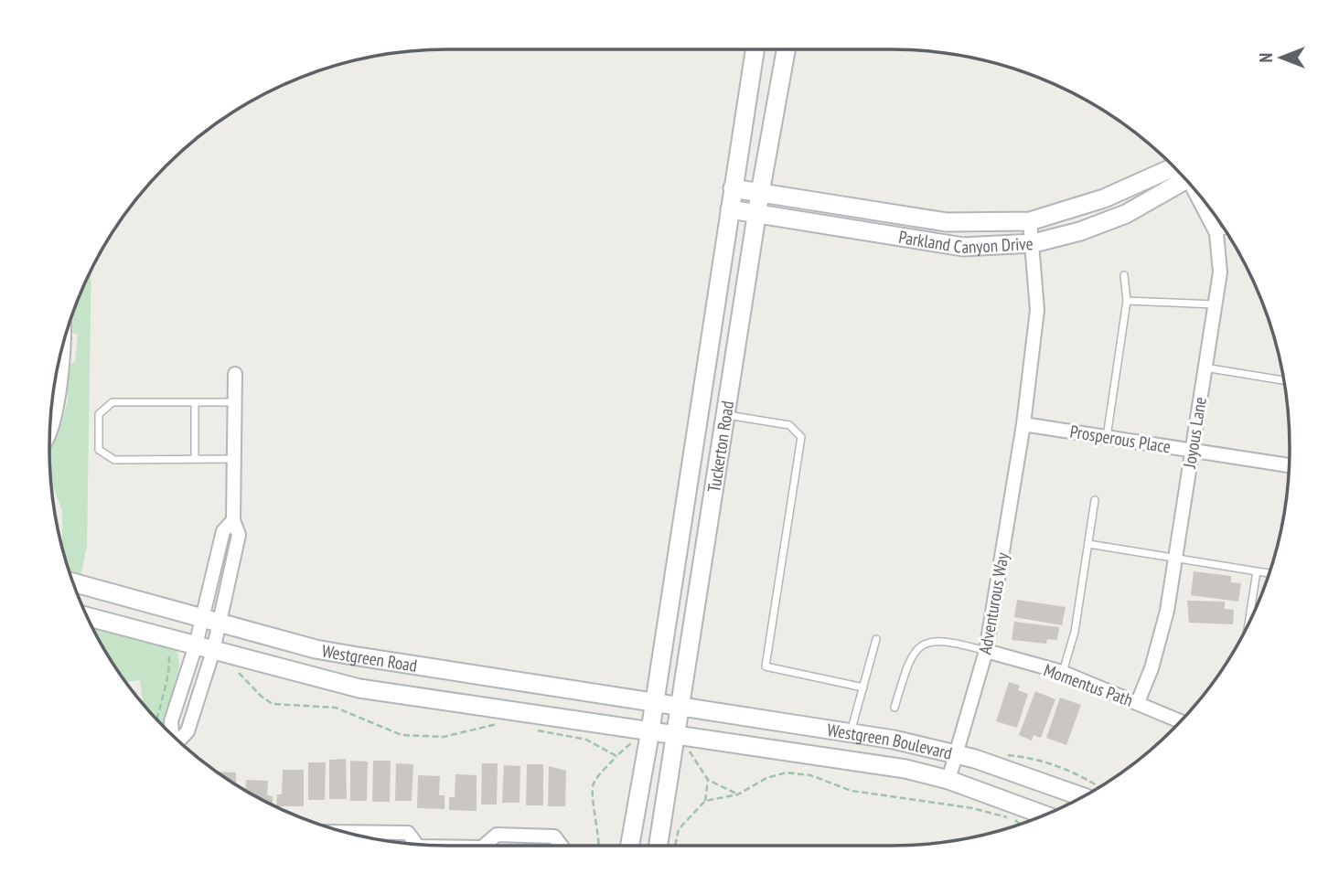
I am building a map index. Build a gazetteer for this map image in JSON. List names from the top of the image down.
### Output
{
  "streets": {
    "street": [
      "Parkland Canyon Drive",
      "Joyous Lane",
      "Prosperous Place",
      "Tuckerton Road",
      "Adventurous Way",
      "Westgreen Road",
      "Momentus Path",
      "Westgreen Boulevard"
    ]
  },
  "crossings": [
    ["Parkland Canyon Drive", "Tuckerton Road"],
    ["Parkland Canyon Drive", "Adventurous Way"],
    ["Joyous Lane", "Prosperous Place"],
    ["Joyous Lane", "Momentus Path"],
    ["Prosperous Place", "Adventurous Way"],
    ["Tuckerton Road", "Westgreen Road"],
    ["Tuckerton Road", "Westgreen Boulevard"],
    ["Adventurous Way", "Momentus Path"],
    ["Adventurous Way", "Westgreen Boulevard"],
    ["Westgreen Road", "Westgreen Boulevard"]
  ],
  "north": "left"
}
